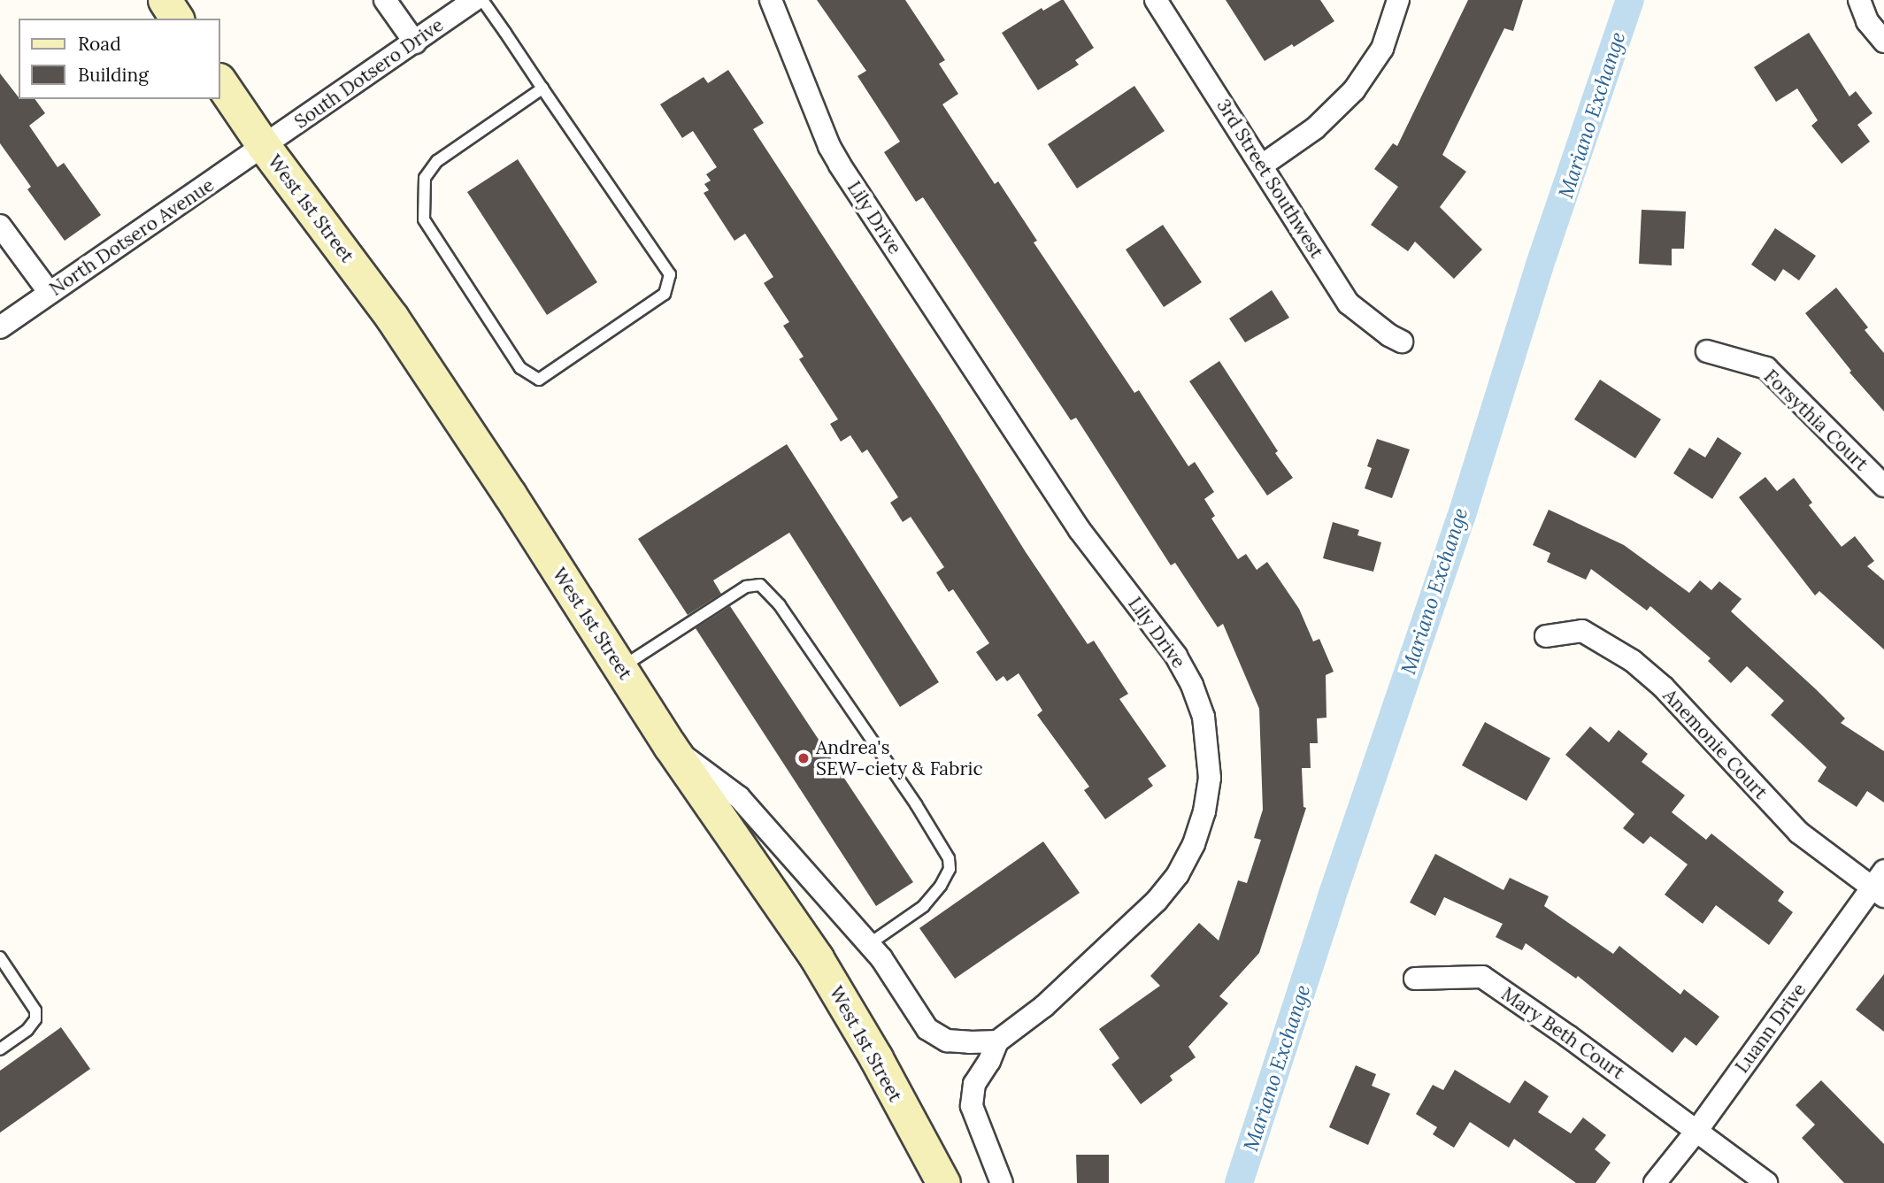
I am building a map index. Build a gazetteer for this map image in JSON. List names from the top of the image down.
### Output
{
  "streets": {
    "main road": ["West 1st Street"],
    "street": [
      "South Dotsero Drive",
      "3rd Street Southwest",
      "Lily Drive",
      "North Dotsero Avenue",
      "Forsythia Court",
      "Anemonie Court",
      "Luann Drive",
      "Mary Beth Court"
    ]
  },
  "crossings": [
    ["South Dotsero Drive", "West 1st Street"],
    ["South Dotsero Drive", "North Dotsero Avenue"],
    ["West 1st Street", "North Dotsero Avenue"],
    ["Anemonie Court", "Luann Drive"],
    ["Luann Drive", "Mary Beth Court"]
  ],
  "water": ["Mariano Exchange"],
  "places": ["Andrea's SEW-ciety & Fabric"],
  "legend": ["Road", "Building"]
}
